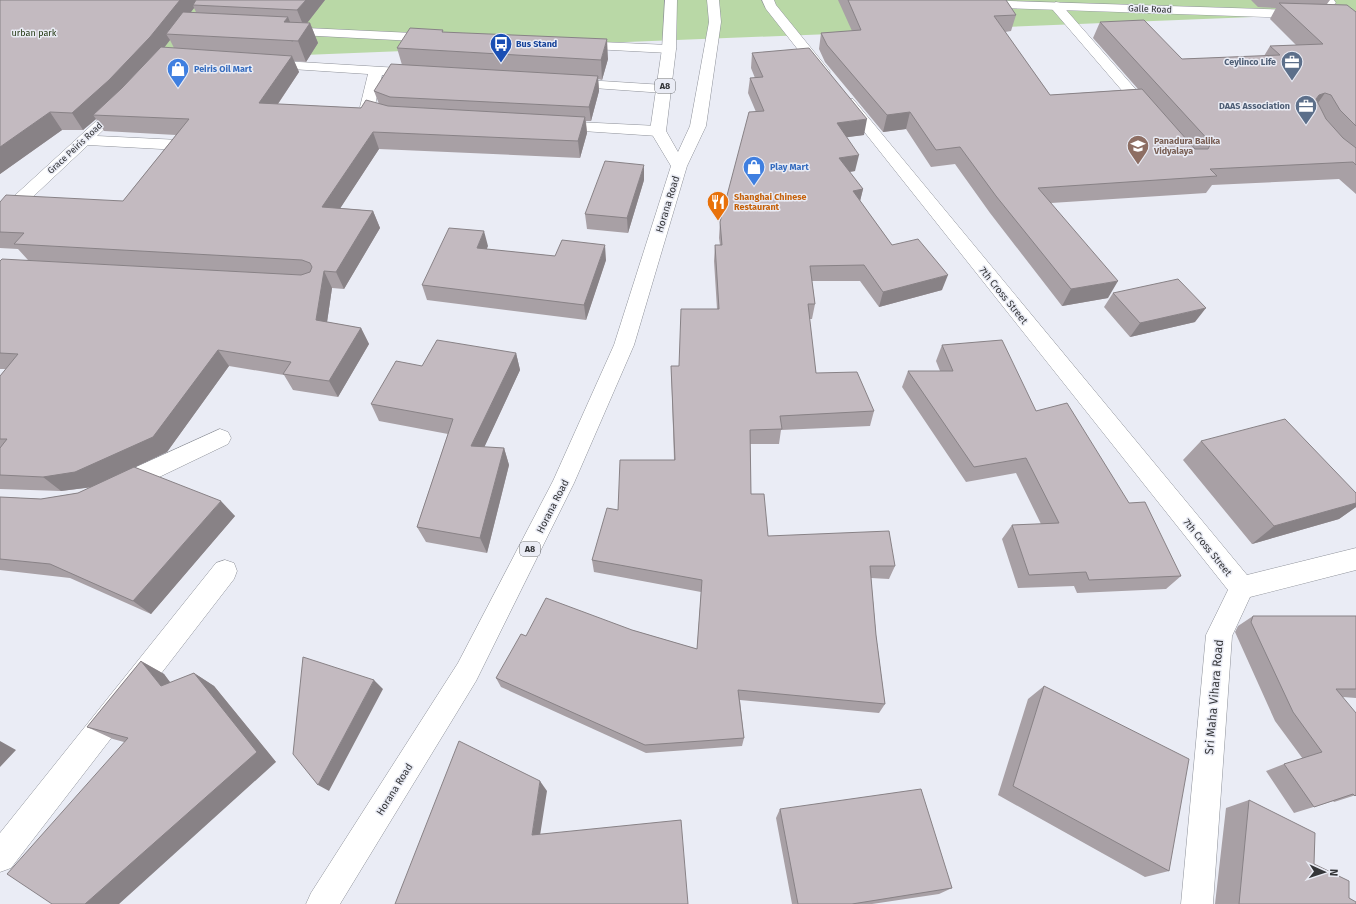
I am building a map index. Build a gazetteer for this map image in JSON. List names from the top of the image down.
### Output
{
  "streets": {
    "main road": [
      "Galle Road",
      "A8",
      "Grace Peiris Road",
      "Horana Road",
      "7th Cross Street",
      "Sri Maha Vihara Road"
    ]
  },
  "crossings": [
    ["A8", "Horana Road"],
    ["7th Cross Street", "Sri Maha Vihara Road"]
  ],
  "parks": ["urban park"],
  "places": {
    "bus stop": ["Bus Stand"],
    "office": ["Ceylinco Life", "DAAS Association"],
    "shop": ["Peiris Oil Mart", "Play Mart"],
    "school or university": ["Panadura Balika Vidyalaya"],
    "restaurant": ["Shanghai Chinese Restaurant"]
  },
  "north": "right"
}
